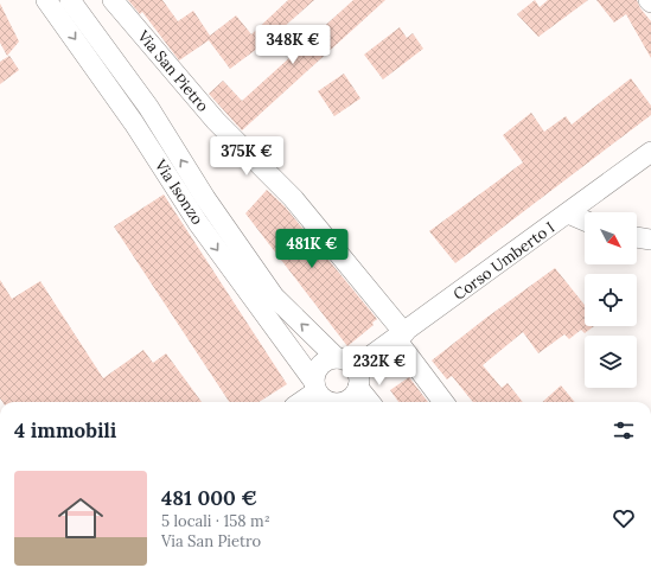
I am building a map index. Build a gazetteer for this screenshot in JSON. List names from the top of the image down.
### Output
{
  "streets": {
    "street": ["Via San Pietro", "Via Isonzo", "Corso Umberto I"]
  },
  "crossings": [
    ["Via San Pietro", "Corso Umberto I"]
  ],
  "north": "bottom right",
  "page": {
    "price": [
      "348K €",
      "375K €",
      "481K €",
      "232K €"
    ],
    "heading": "4 immobili",
    "list": [
      {
        "name": "481 000 €",
        "note": "5 locali · 158 m² · Via San Pietro"
      }
    ]
  }
}
